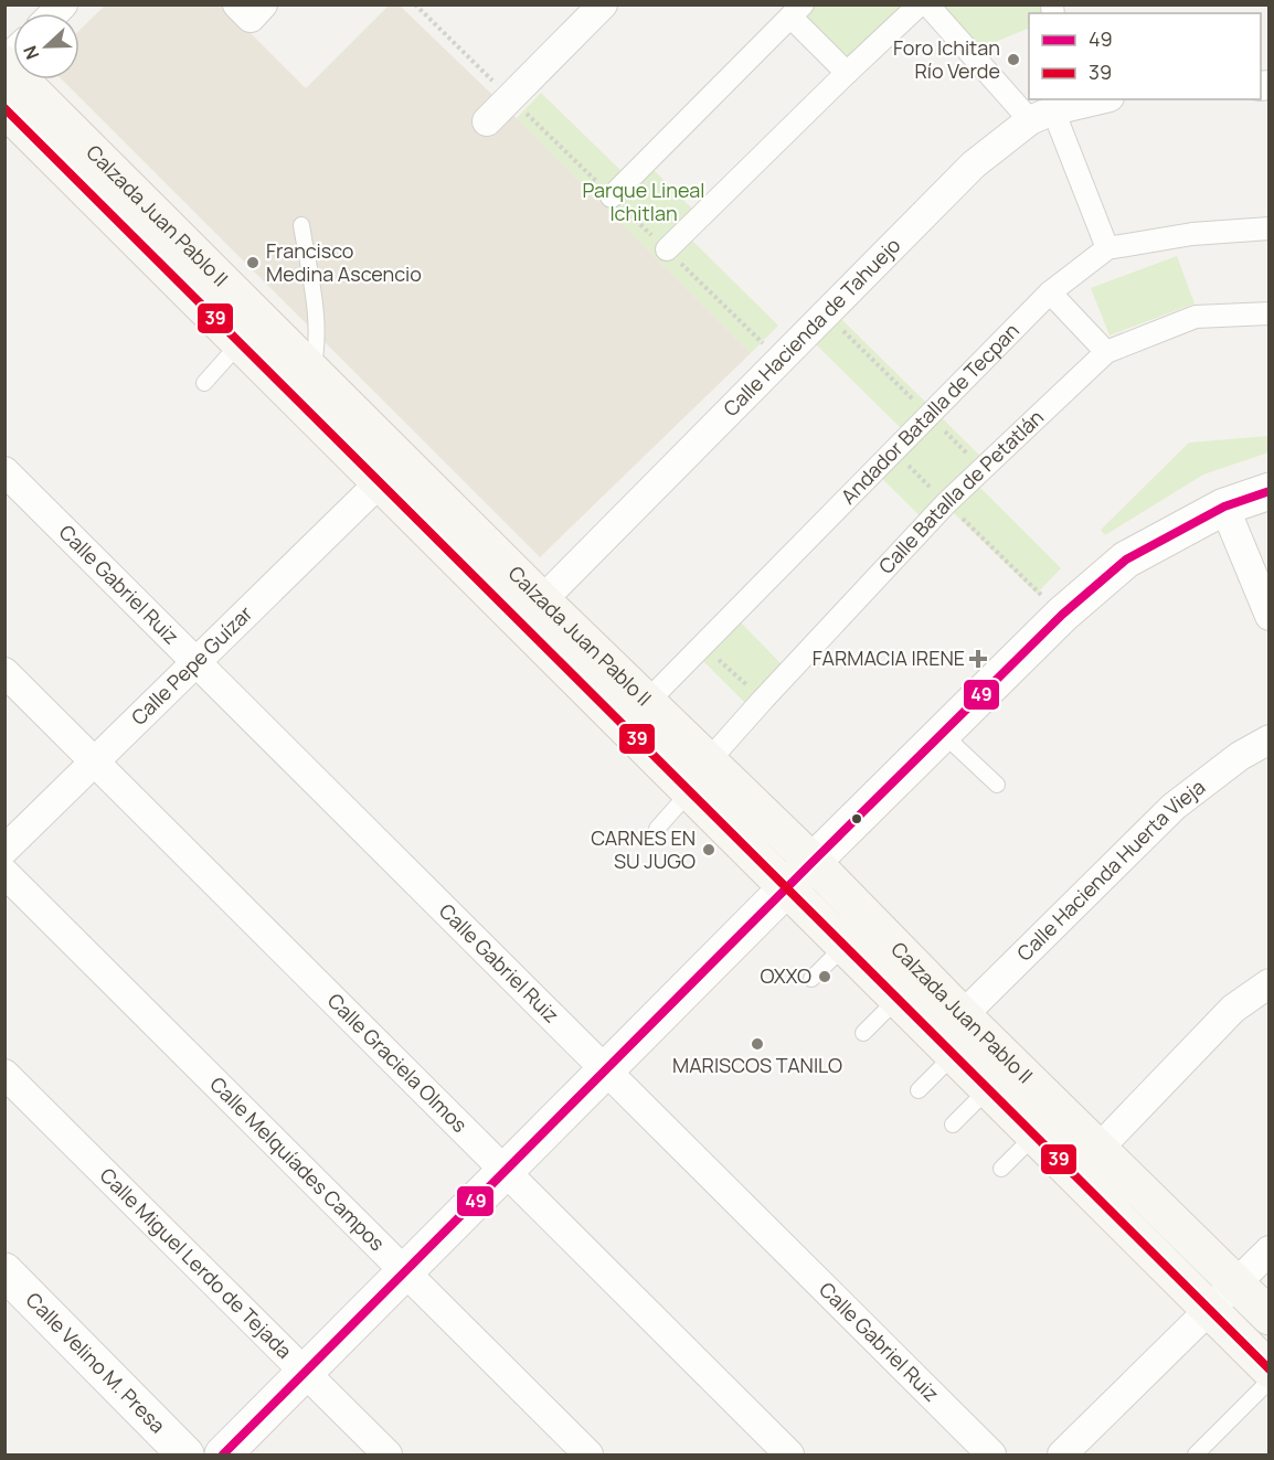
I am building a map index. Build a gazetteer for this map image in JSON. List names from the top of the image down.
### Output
{
  "streets": {
    "main road": ["Calzada Juan Pablo II"],
    "street": [
      "Calle Hacienda de Tahuejo",
      "Andador Batalla de Tecpan",
      "Calle Batalla de Petatlán",
      "Calle Gabriel Ruiz",
      "Calle Pepe Guízar",
      "Calle Hacienda Huerta Vieja",
      "Calle Graciela Olmos",
      "Calle Melquíades Campos",
      "Calle Miguel Lerdo de Tejada",
      "Calle Velino M. Presa"
    ]
  },
  "crossings": [
    ["Calzada Juan Pablo II", "Calle Hacienda de Tahuejo"],
    ["Calzada Juan Pablo II", "Andador Batalla de Tecpan"],
    ["Calzada Juan Pablo II", "Calle Batalla de Petatlán"],
    ["Calzada Juan Pablo II", "Calle Pepe Guízar"],
    ["Calzada Juan Pablo II", "Calle Hacienda Huerta Vieja"],
    ["Calle Gabriel Ruiz", "Calle Pepe Guízar"],
    ["Calle Pepe Guízar", "Calle Graciela Olmos"]
  ],
  "parks": ["Parque Lineal Ichitlan"],
  "places": {
    "other": [
      "Foro Ichitan Río Verde",
      "Francisco Medina Ascencio",
      "CARNES EN SU JUGO",
      "OXXO",
      "MARISCOS TANILO"
    ],
    "health": ["FARMACIA IRENE"]
  },
  "lines": ["transit line 39", "transit line 49"],
  "legend": ["49", "39"],
  "north": "left"
}
